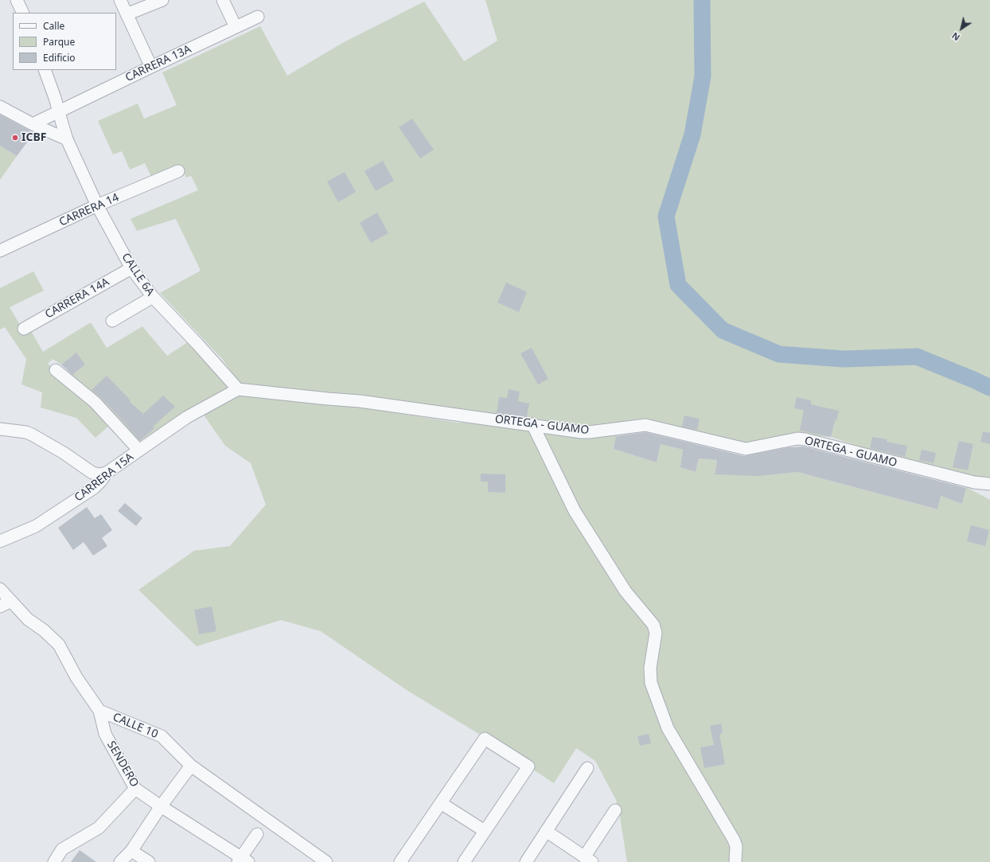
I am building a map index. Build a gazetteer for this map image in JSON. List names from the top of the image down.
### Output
{
  "streets": {
    "street": [
      "CARRERA 13A",
      "CARRERA 14",
      "CALLE 6A",
      "CARRERA 14A",
      "ORTEGA - GUAMO",
      "CARRERA 15A",
      "CALLE 10",
      "SENDERO"
    ]
  },
  "crossings": [
    ["CARRERA 13A", "CALLE 6A"],
    ["CARRERA 14", "CALLE 6A"],
    ["CALLE 6A", "CARRERA 14A"],
    ["CALLE 6A", "ORTEGA - GUAMO"],
    ["CALLE 6A", "CARRERA 15A"],
    ["ORTEGA - GUAMO", "CARRERA 15A"],
    ["CALLE 10", "SENDERO"]
  ],
  "places": ["ICBF"],
  "legend": ["Calle", "Parque", "Edificio"],
  "north": "bottom left"
}
